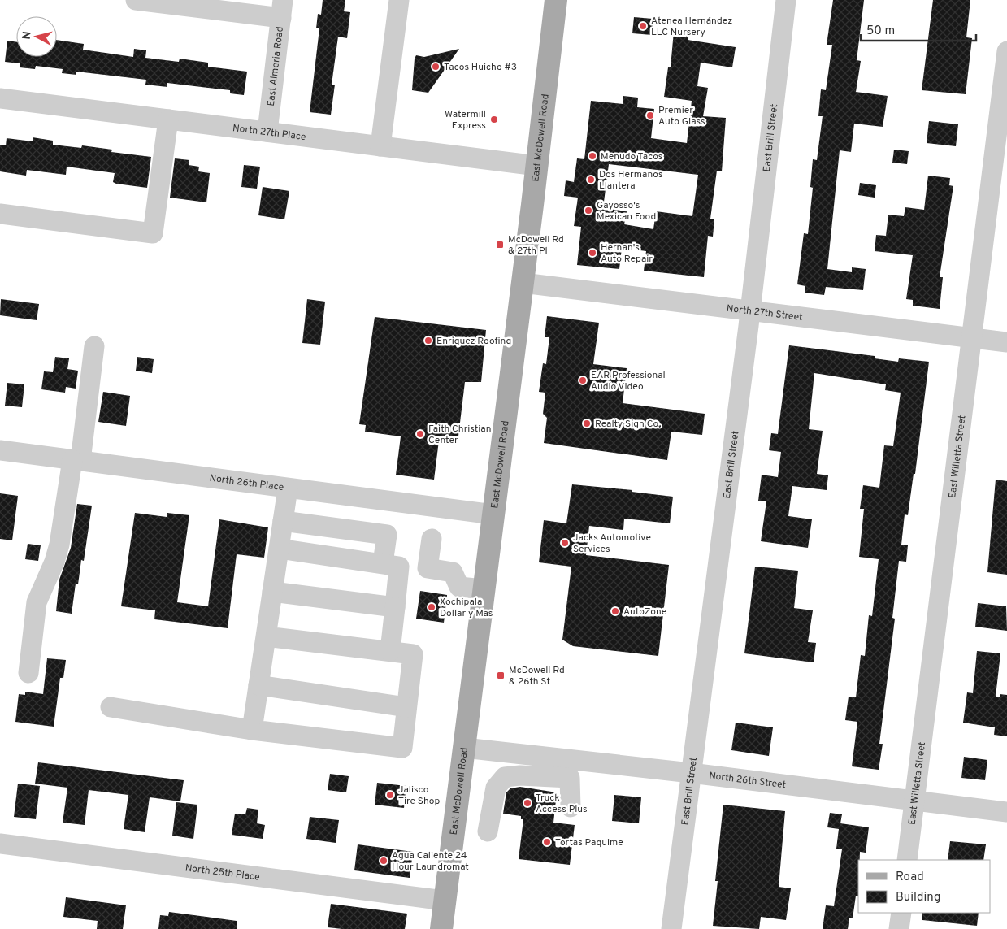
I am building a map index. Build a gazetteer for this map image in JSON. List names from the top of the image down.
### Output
{
  "streets": {
    "main road": ["East McDowell Road"],
    "street": [
      "East Almeria Road",
      "North 27th Place",
      "East Brill Street",
      "North 27th Street",
      "East Willetta Street",
      "North 26th Place",
      "North 26th Street",
      "North 25th Place"
    ]
  },
  "crossings": [
    ["East Almeria Road", "North 27th Place"],
    ["North 27th Place", "East McDowell Road"],
    ["East McDowell Road", "North 27th Street"],
    ["East McDowell Road", "North 26th Place"],
    ["East McDowell Road", "North 26th Street"],
    ["East McDowell Road", "North 25th Place"],
    ["East Brill Street", "North 27th Street"],
    ["East Brill Street", "North 26th Street"],
    ["North 27th Street", "East Willetta Street"],
    ["East Willetta Street", "North 26th Street"]
  ],
  "places": {
    "other": [
      "Atenea Hernández LLC Nursery",
      "Tacos Huicho #3",
      "Premier Auto Glass",
      "Watermill Express",
      "Menudo Tacos",
      "Dos Hermanos Llantera",
      "Gayosso's Mexican Food",
      "Hernan's Auto Repair",
      "Enriquez Roofing",
      "EAR Professional Audio Video",
      "Realty Sign Co.",
      "Faith Christian Center",
      "Jacks Automotive Services",
      "Xochipala Dollar y Mas",
      "AutoZone",
      "Jalisco Tire Shop",
      "Truck Access Plus",
      "Tortas Paquime",
      "Agua Caliente 24 Hour Laundromat"
    ],
    "transit": ["McDowell Rd & 27th Pl", "McDowell Rd & 26th St"]
  },
  "legend": ["Road", "Building"],
  "scale_bar": "50 m",
  "north": "left"
}
